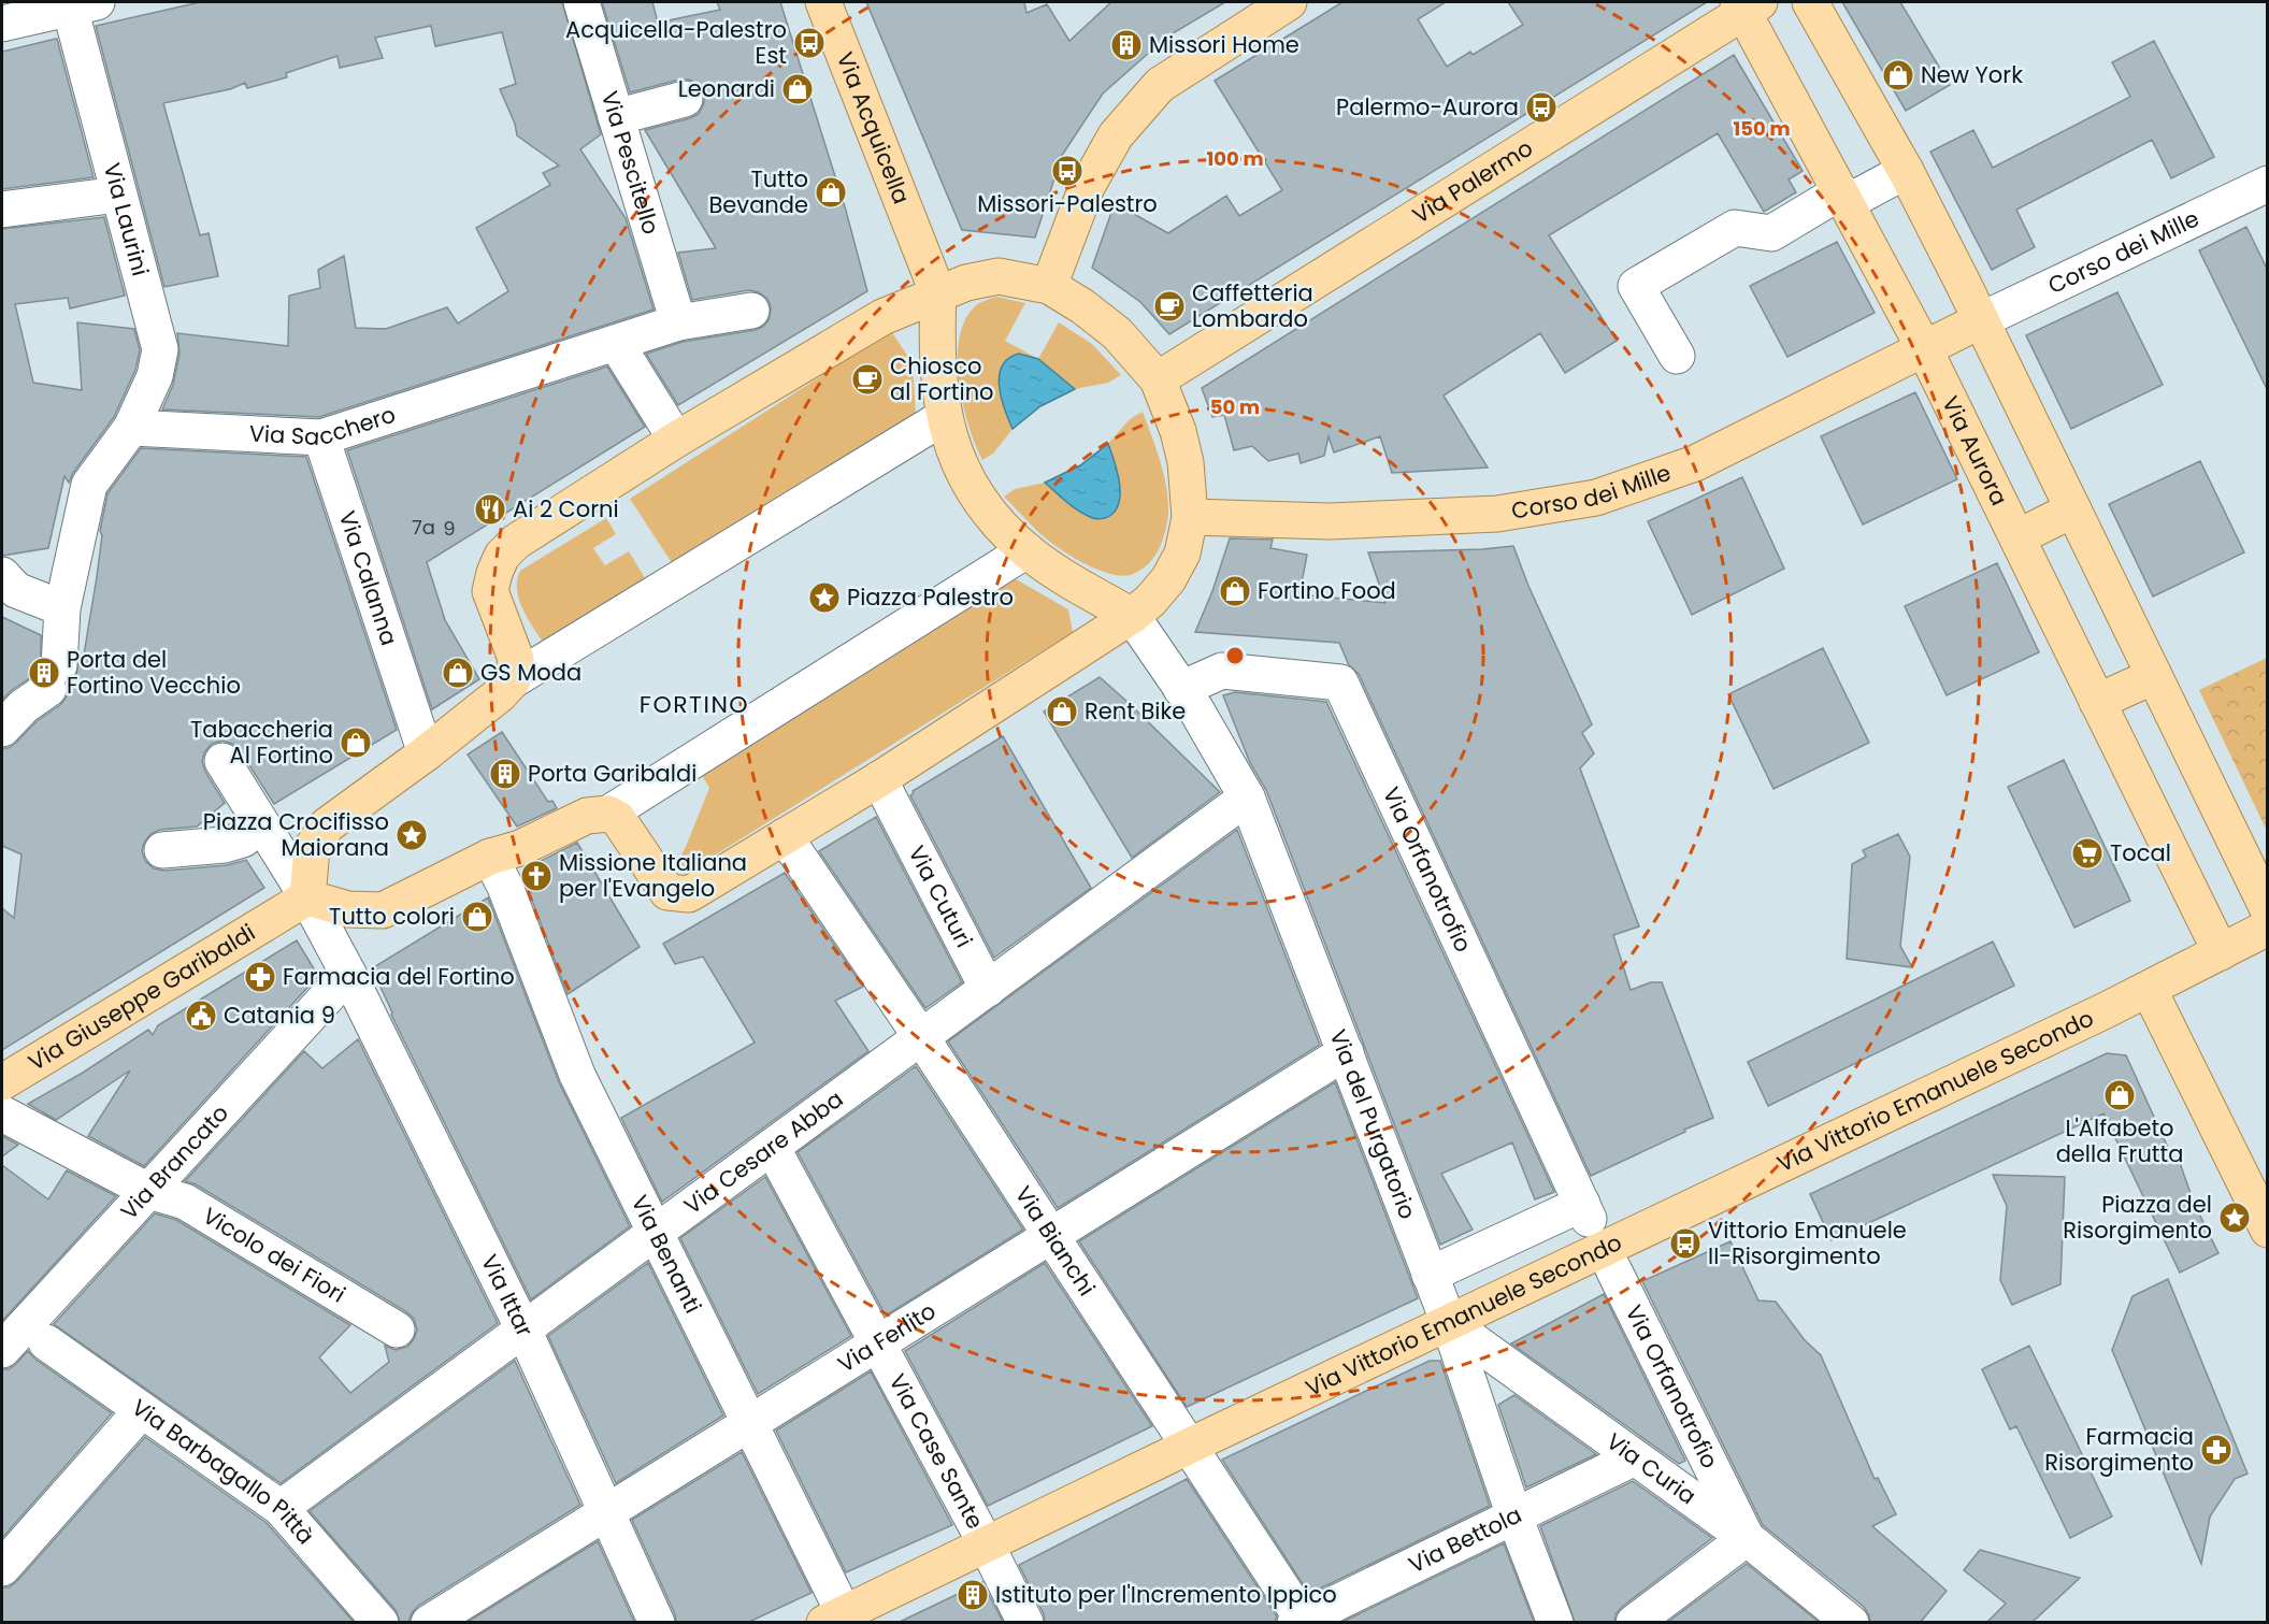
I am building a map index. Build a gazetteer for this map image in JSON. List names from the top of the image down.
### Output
{
  "streets": {
    "main road": [
      "Via Acquicella",
      "Via Palermo",
      "Corso dei Mille",
      "Via Aurora",
      "Via Giuseppe Garibaldi",
      "Via Vittorio Emanuele Secondo"
    ],
    "street": [
      "Via Pescitello",
      "Via Laurini",
      "Via Sacchero",
      "Via Calanna",
      "Via Orfanotrofio",
      "Via Cuturi",
      "Via del Purgatorio",
      "Via Cesare Abba",
      "Via Brancato",
      "Via Bianchi",
      "Via Benanti",
      "Vicolo dei Fiori",
      "Via Ittar",
      "Via Ferlito",
      "Via Case Sante",
      "Via Curia",
      "Via Barbagallo Pittà",
      "Via Bettola"
    ]
  },
  "crossings": [
    ["Via Pescitello", "Via Sacchero"],
    ["Via Palermo", "Via Aurora"],
    ["Via Laurini", "Via Sacchero"],
    ["Corso dei Mille", "Via Aurora"],
    ["Via Sacchero", "Via Calanna"],
    ["Via Aurora", "Via Vittorio Emanuele Secondo"],
    ["Via Orfanotrofio", "Via del Purgatorio"],
    ["Via Orfanotrofio", "Via Curia"],
    ["Via Cuturi", "Via Cesare Abba"],
    ["Via Giuseppe Garibaldi", "Via Ittar"],
    ["Via Vittorio Emanuele Secondo", "Via del Purgatorio"],
    ["Via Vittorio Emanuele Secondo", "Via Bianchi"],
    ["Via Vittorio Emanuele Secondo", "Via Benanti"],
    ["Via Vittorio Emanuele Secondo", "Via Case Sante"],
    ["Via Vittorio Emanuele Secondo", "Via Curia"],
    ["Via del Purgatorio", "Via Cesare Abba"],
    ["Via del Purgatorio", "Via Ferlito"],
    ["Via del Purgatorio", "Via Curia"],
    ["Via del Purgatorio", "Via Bettola"],
    ["Via Cesare Abba", "Via Bianchi"],
    ["Via Cesare Abba", "Via Benanti"],
    ["Via Cesare Abba", "Via Ittar"],
    ["Via Cesare Abba", "Via Case Sante"],
    ["Via Cesare Abba", "Via Barbagallo Pittà"],
    ["Via Brancato", "Vicolo dei Fiori"],
    ["Via Brancato", "Via Ittar"],
    ["Via Brancato", "Via Barbagallo Pittà"],
    ["Via Bianchi", "Via Ferlito"],
    ["Via Bianchi", "Via Bettola"],
    ["Via Benanti", "Via Ferlito"],
    ["Via Ittar", "Via Ferlito"],
    ["Via Ferlito", "Via Case Sante"],
    ["Via Curia", "Via Bettola"]
  ],
  "districts": ["FORTINO"],
  "places": {
    "bus stop": [
      "Acquicella-Palestro Est",
      "Palermo-Aurora",
      "Missori-Palestro",
      "Vittorio Emanuele II-Risorgimento"
    ],
    "building": [
      "Missori Home",
      "Porta del Fortino Vecchio",
      "Porta Garibaldi",
      "Istituto per l'Incremento Ippico"
    ],
    "shop": [
      "New York",
      "Leonardi",
      "Tutto Bevande",
      "Fortino Food",
      "GS Moda",
      "Rent Bike",
      "Tabaccheria Al Fortino",
      "Tutto colori",
      "L'Alfabeto della Frutta"
    ],
    "cafe": ["Caffetteria Lombardo", "Chiosco al Fortino"],
    "restaurant": ["Ai 2 Corni"],
    "place": ["Piazza Palestro", "Piazza Crocifisso Maiorana", "Piazza del Risorgimento"],
    "supermarket": ["Tocal"],
    "church": ["Missione Italiana per l'Evangelo"],
    "pharmacy": ["Farmacia del Fortino", "Farmacia Risorgimento"],
    "public building": ["Catania 9"]
  },
  "house_numbers": ["7a", "9"],
  "rings": ["150 m", "100 m", "50 m"]
}
